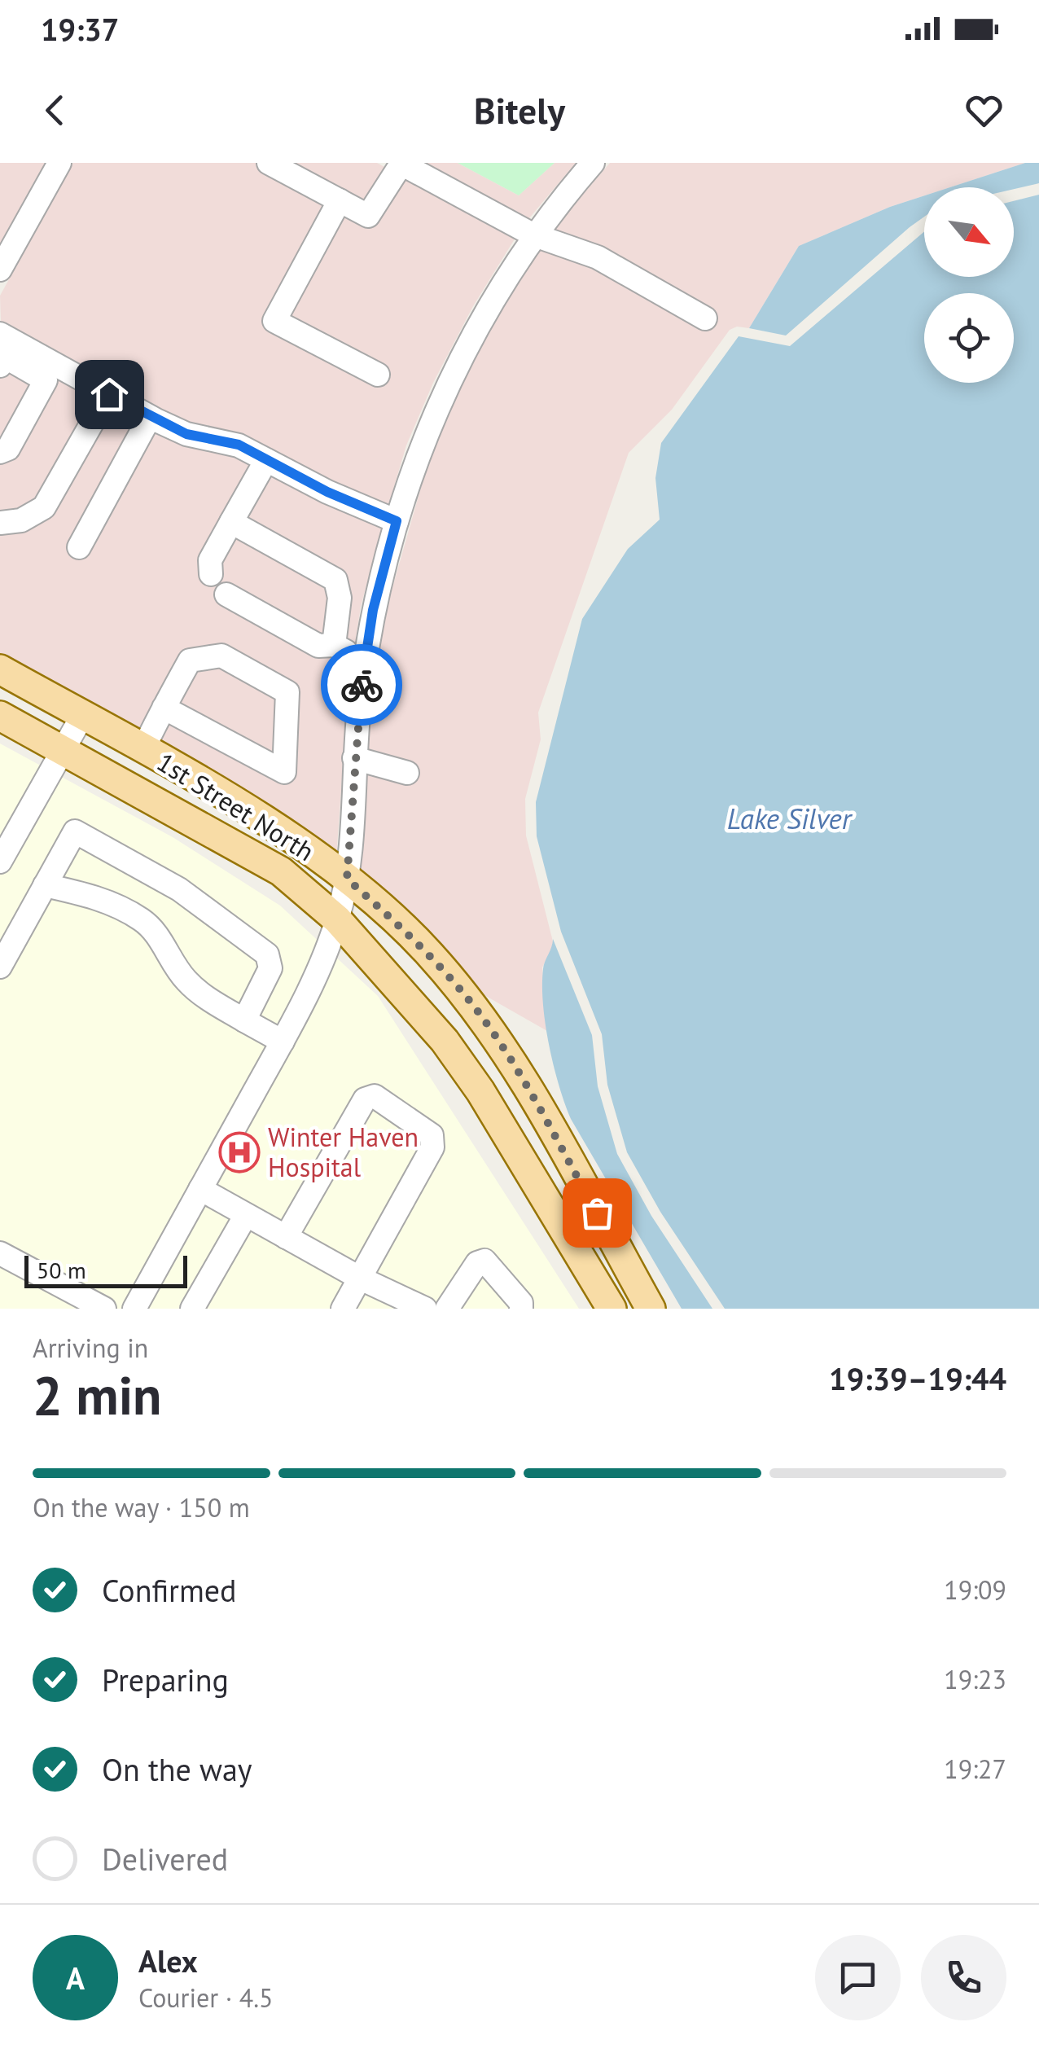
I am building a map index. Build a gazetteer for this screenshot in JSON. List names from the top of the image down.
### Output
{
  "streets": {
    "main road": ["1st Street North"]
  },
  "water": ["Lake Silver"],
  "places": {
    "hospital": ["Winter Haven Hospital"]
  },
  "scale_bar": "50 m",
  "north": "bottom right",
  "page": {
    "status": "19:37",
    "header": "Bitely",
    "scale": "50 m",
    "heading": ["2 min", "Arriving in", "19:39–19:44"],
    "panel": ["Alex", "Courier · 4.5"],
    "bar": "On the way · 150 m",
    "list": [
      ["Confirmed", "19:09"],
      ["Preparing", "19:23"],
      ["On the way", "19:27"],
      "Delivered"
    ],
    "round": "A"
  }
}
